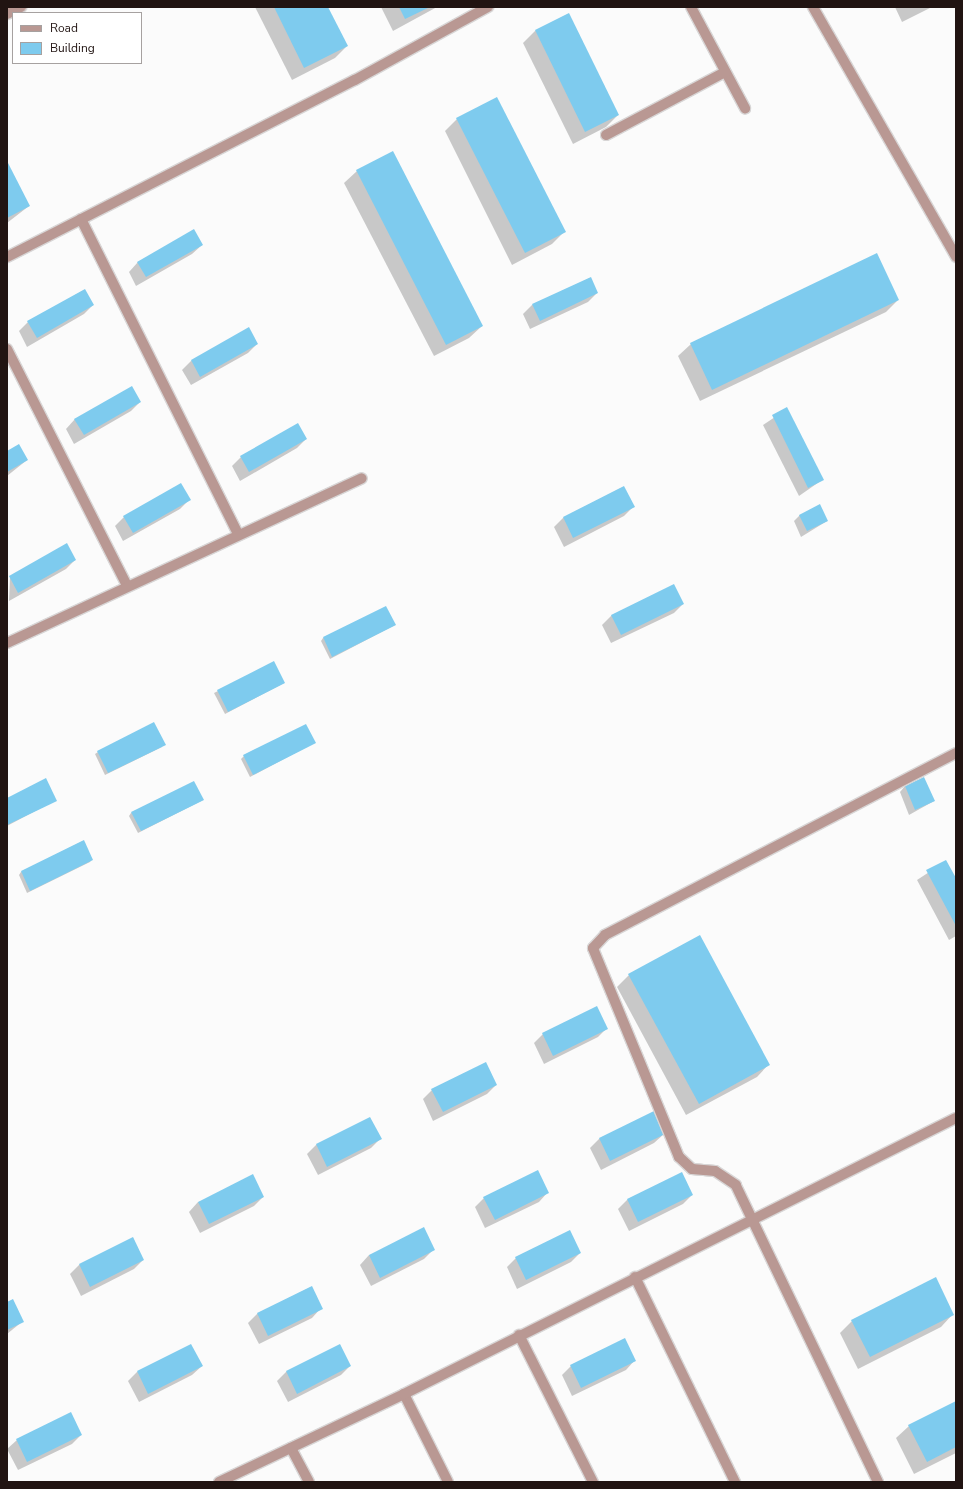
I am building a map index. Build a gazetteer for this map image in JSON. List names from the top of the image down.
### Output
{
  "legend": ["Road", "Building"]
}
